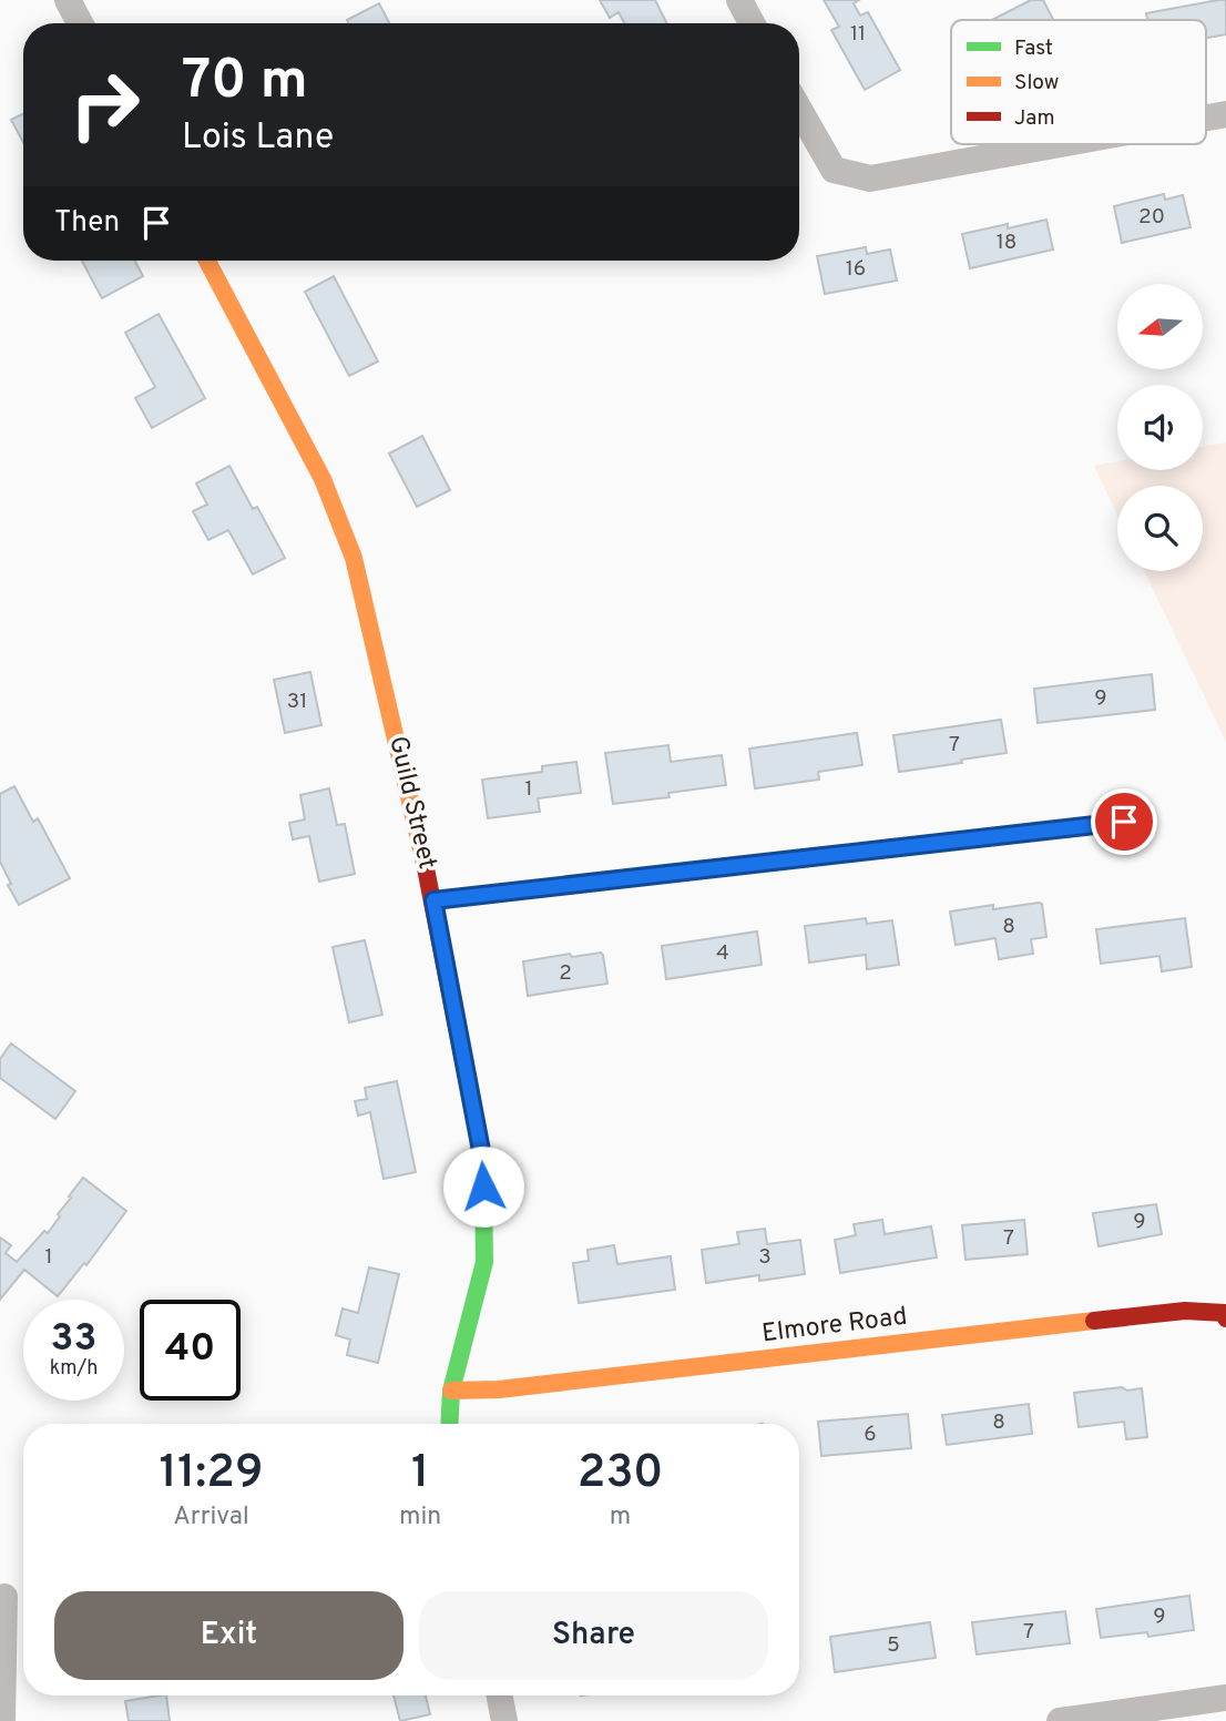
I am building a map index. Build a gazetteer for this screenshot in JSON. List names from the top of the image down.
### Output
{
  "streets": {
    "street": ["Guild Street", "Elmore Road"]
  },
  "crossings": [
    ["Guild Street", "Elmore Road"]
  ],
  "house_numbers": [
    "11",
    "20",
    "18",
    "16",
    "9",
    "31",
    "7",
    "1",
    "8",
    "4",
    "2",
    "9",
    "7",
    "1",
    "3",
    "8",
    "6",
    "9",
    "7",
    "5"
  ],
  "legend": ["Fast", "Slow", "Jam"],
  "north": "left",
  "page": {
    "turn": ["70 m", "Lois Lane"],
    "then": "Then",
    "speed": "33 km/h",
    "limit": "40",
    "eta": [
      "11:29",
      "Arrival",
      "1",
      "min",
      "230",
      "m"
    ],
    "buttons": ["Exit", "Share"]
  }
}
